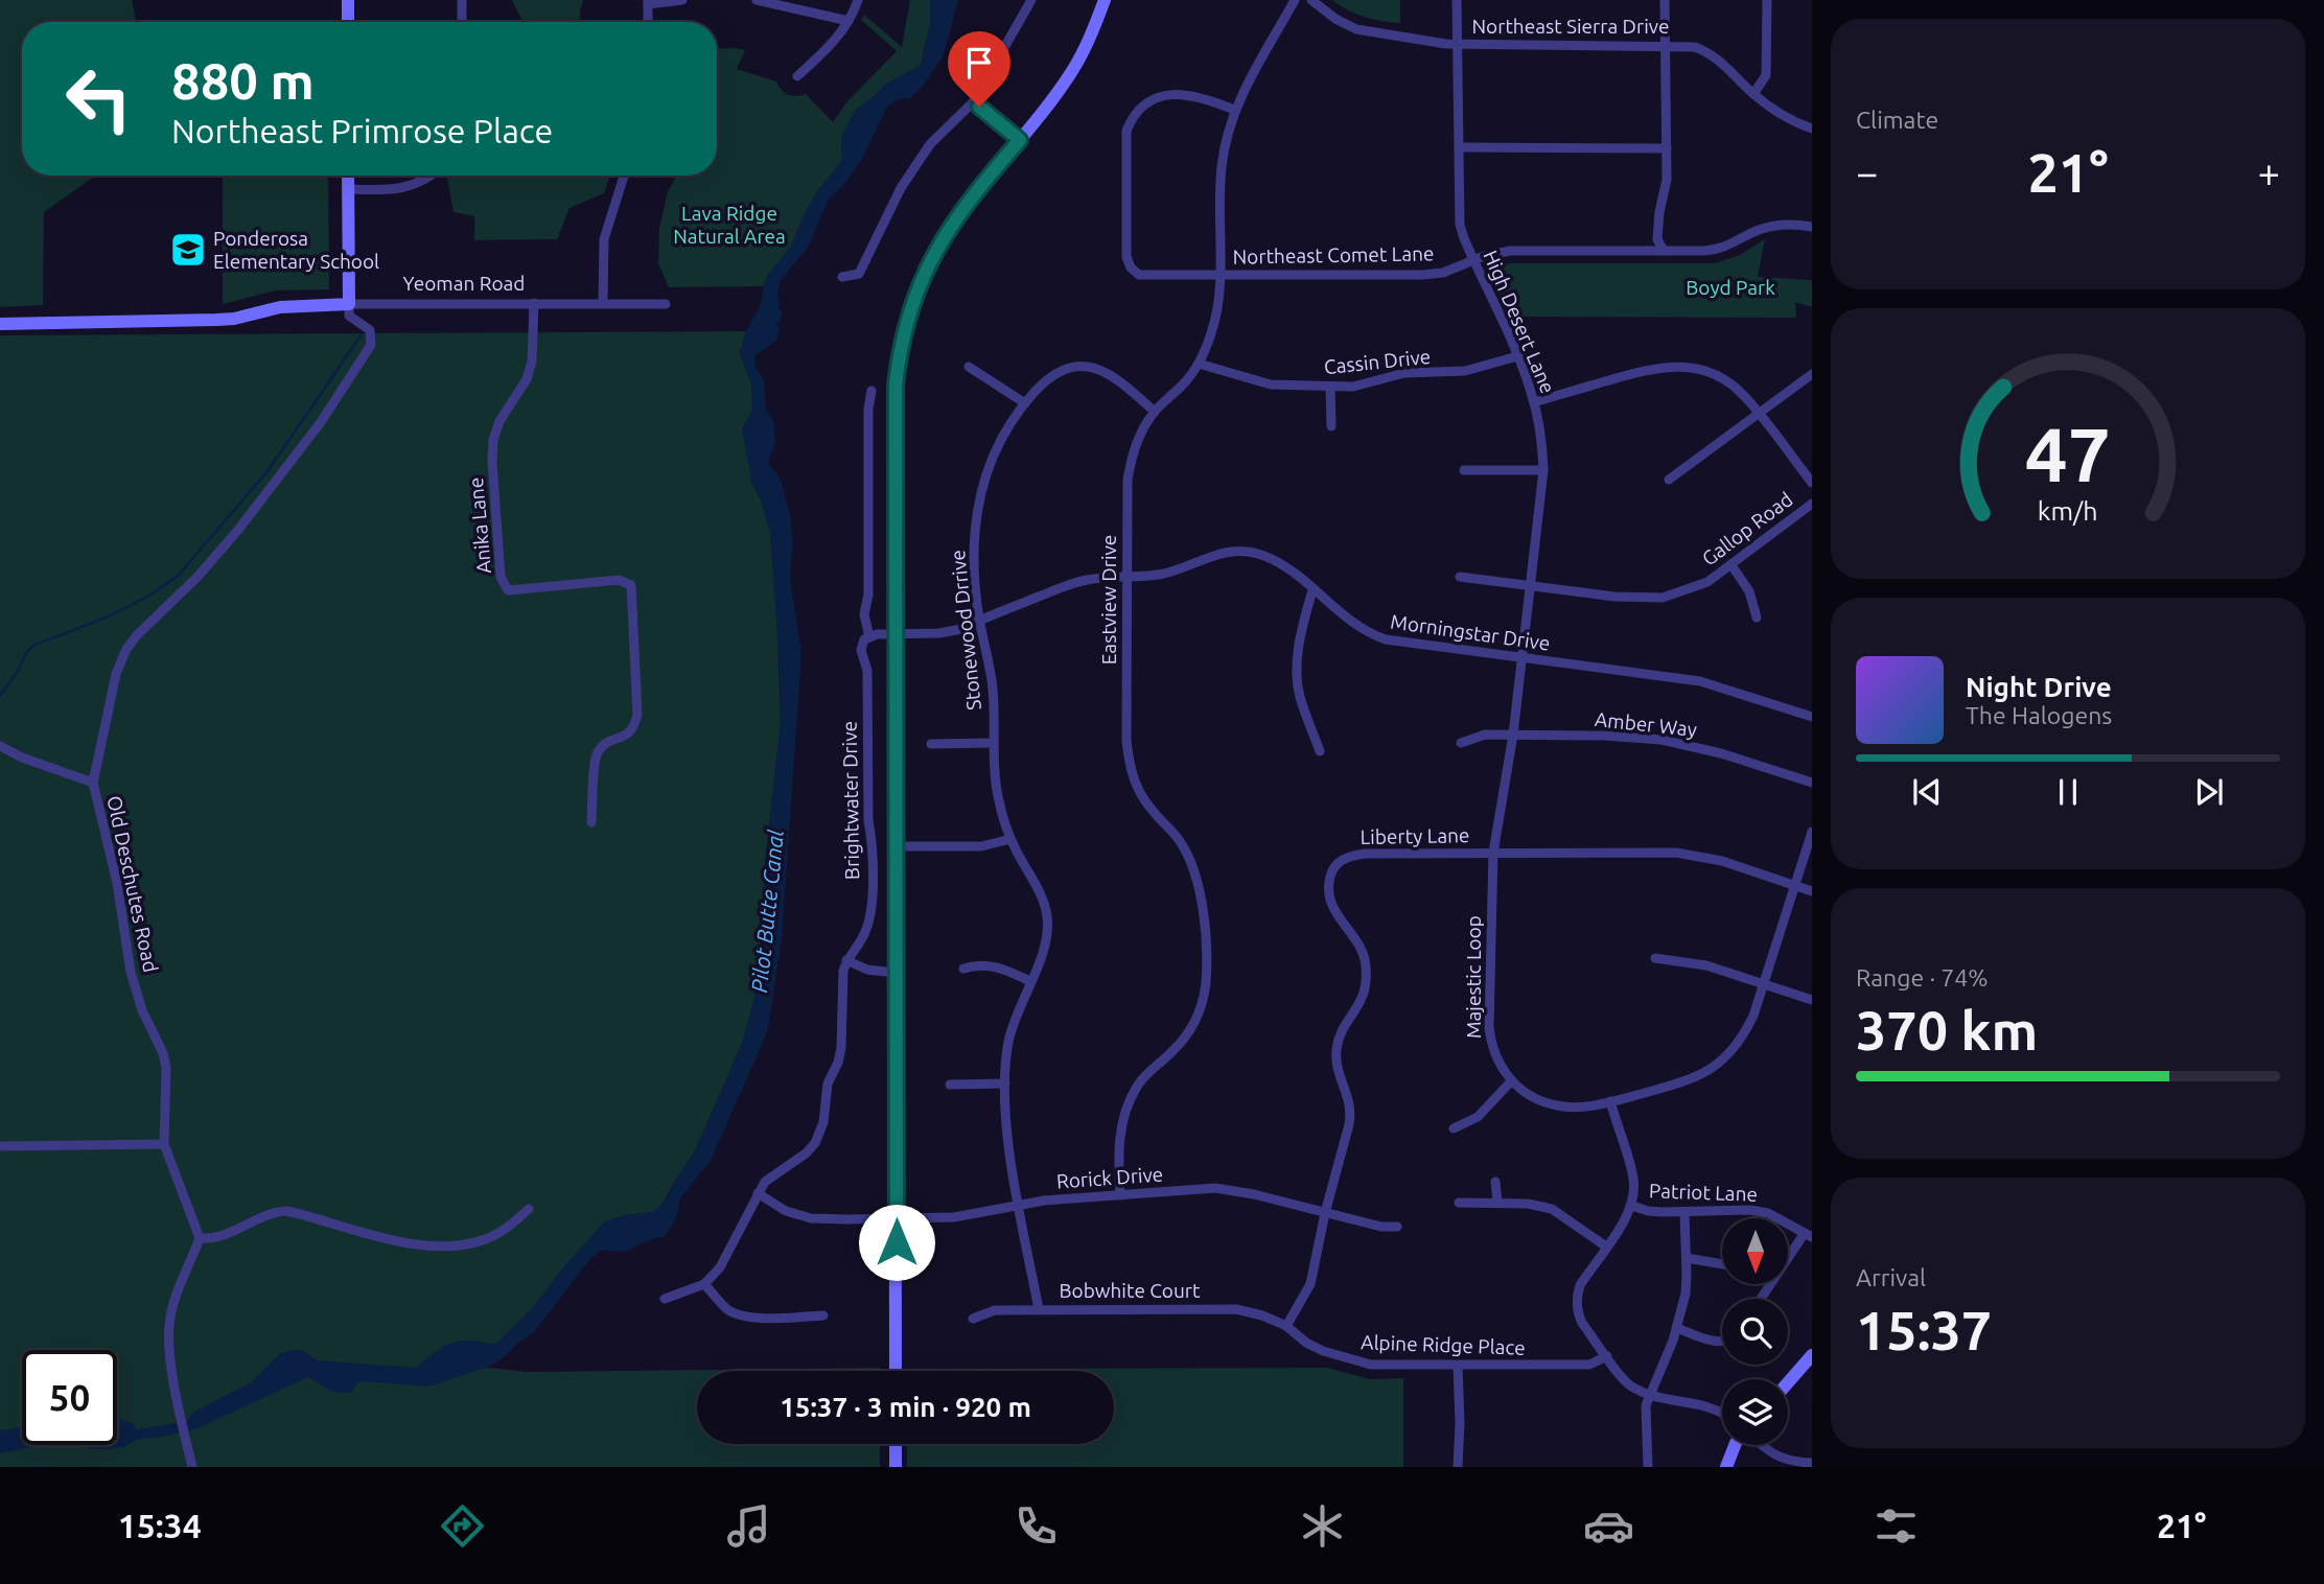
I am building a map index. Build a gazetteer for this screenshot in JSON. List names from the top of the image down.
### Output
{
  "streets": {
    "main road": ["Yeoman Road"],
    "street": [
      "Northeast Sierra Drive",
      "Northeast Comet Lane",
      "High Desert Lane",
      "Cassin Drive",
      "Anika Lane",
      "Gallop Road",
      "Eastview Drive",
      "Stonewood Drrive",
      "Morningstar Drive",
      "Amber Way",
      "Brightwater Drive",
      "Liberty Lane",
      "Old Deschutes Road",
      "Majestic Loop",
      "Rorick Drive",
      "Patriot Lane",
      "Bobwhite Court",
      "Alpine Ridge Place"
    ]
  },
  "crossings": [
    ["Northeast Sierra Drive", "High Desert Lane"],
    ["Northeast Comet Lane", "High Desert Lane"],
    ["Northeast Comet Lane", "Eastview Drive"],
    ["Yeoman Road", "Anika Lane"],
    ["Yeoman Road", "Old Deschutes Road"],
    ["High Desert Lane", "Cassin Drive"],
    ["High Desert Lane", "Gallop Road"],
    ["High Desert Lane", "Morningstar Drive"],
    ["High Desert Lane", "Majestic Loop"],
    ["Cassin Drive", "Eastview Drive"],
    ["Eastview Drive", "Stonewood Drrive"],
    ["Eastview Drive", "Morningstar Drive"],
    ["Eastview Drive", "Rorick Drive"],
    ["Stonewood Drrive", "Morningstar Drive"],
    ["Stonewood Drrive", "Rorick Drive"],
    ["Stonewood Drrive", "Bobwhite Court"],
    ["Morningstar Drive", "Majestic Loop"],
    ["Amber Way", "Majestic Loop"],
    ["Brightwater Drive", "Rorick Drive"],
    ["Liberty Lane", "Majestic Loop"],
    ["Liberty Lane", "Rorick Drive"],
    ["Liberty Lane", "Bobwhite Court"],
    ["Liberty Lane", "Alpine Ridge Place"],
    ["Bobwhite Court", "Alpine Ridge Place"]
  ],
  "water": ["Pilot Butte Canal"],
  "parks": ["Lava Ridge Natural Area", "Boyd Park"],
  "places": {
    "school or university": ["Ponderosa Elementary School"]
  },
  "north": "bottom",
  "page": {
    "tile": [
      "Climate",
      ["Range · 74%", "370 km"],
      ["Arrival", "15:37"]
    ],
    "turn": ["880 m", "Northeast Primrose Place"],
    "heat": ["−", "21°", "+"],
    "song": ["Night Drive", "The Halogens"],
    "limit": "50",
    "trip": "15:37 · 3 min · 920 m",
    "tabs": ["15:34", "21°"],
    "gauge": ["47", "km/h"]
  }
}
